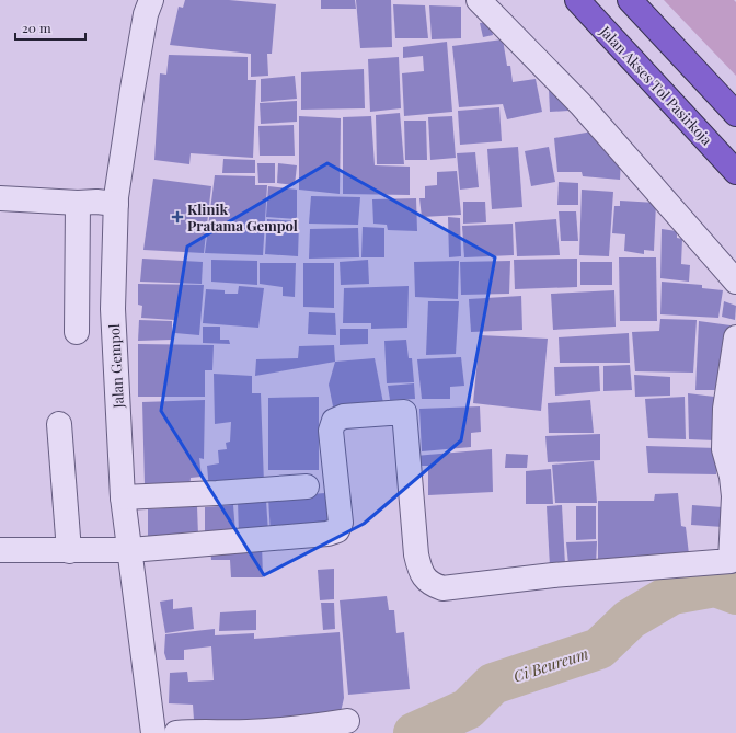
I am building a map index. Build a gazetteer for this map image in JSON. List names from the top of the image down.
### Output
{
  "streets": {
    "highway": ["Jalan Akses Tol Pasirkoja"],
    "street": ["Jalan Gempol"]
  },
  "water": ["Ci Beureum"],
  "places": {
    "health": ["Klinik Pratama Gempol"]
  },
  "scale_bar": "20 m"
}
